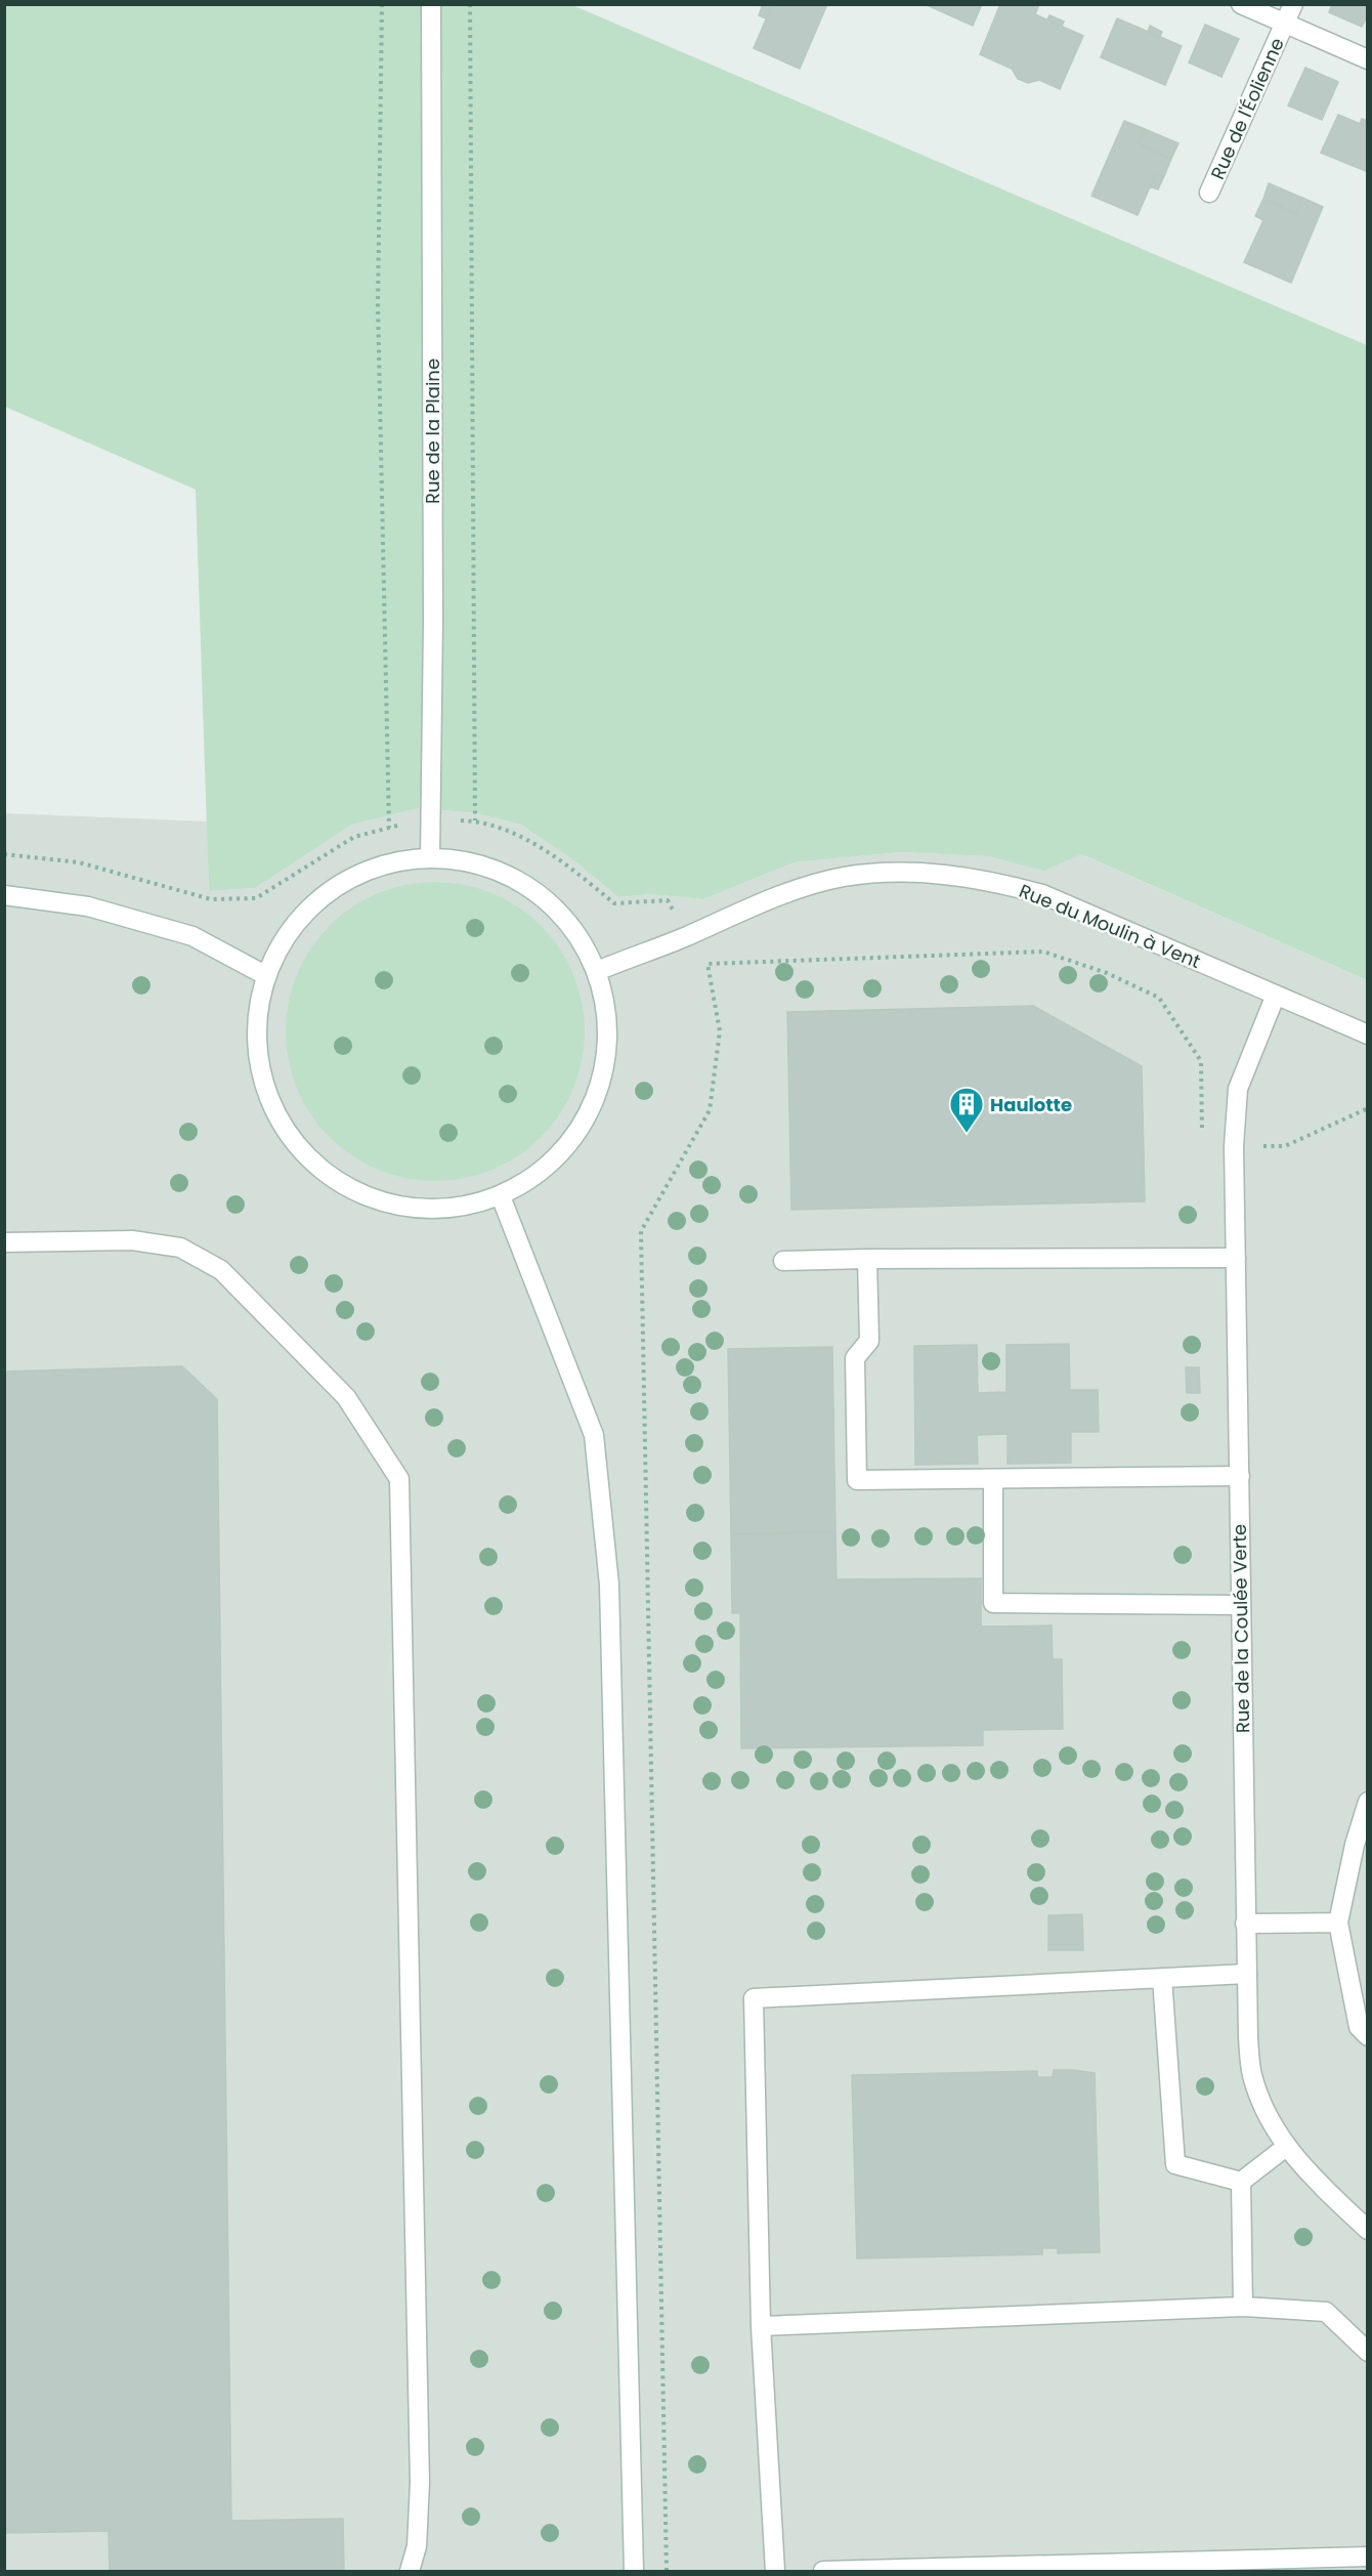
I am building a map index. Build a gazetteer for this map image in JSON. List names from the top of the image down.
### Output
{
  "streets": {
    "street": [
      "Rue de l'Éolienne",
      "Rue de la Plaine",
      "Rue du Moulin à Vent",
      "Rue de la Coulée Verte"
    ]
  },
  "crossings": [
    ["Rue du Moulin à Vent", "Rue de la Coulée Verte"]
  ],
  "places": {
    "building": ["Haulotte"]
  }
}
